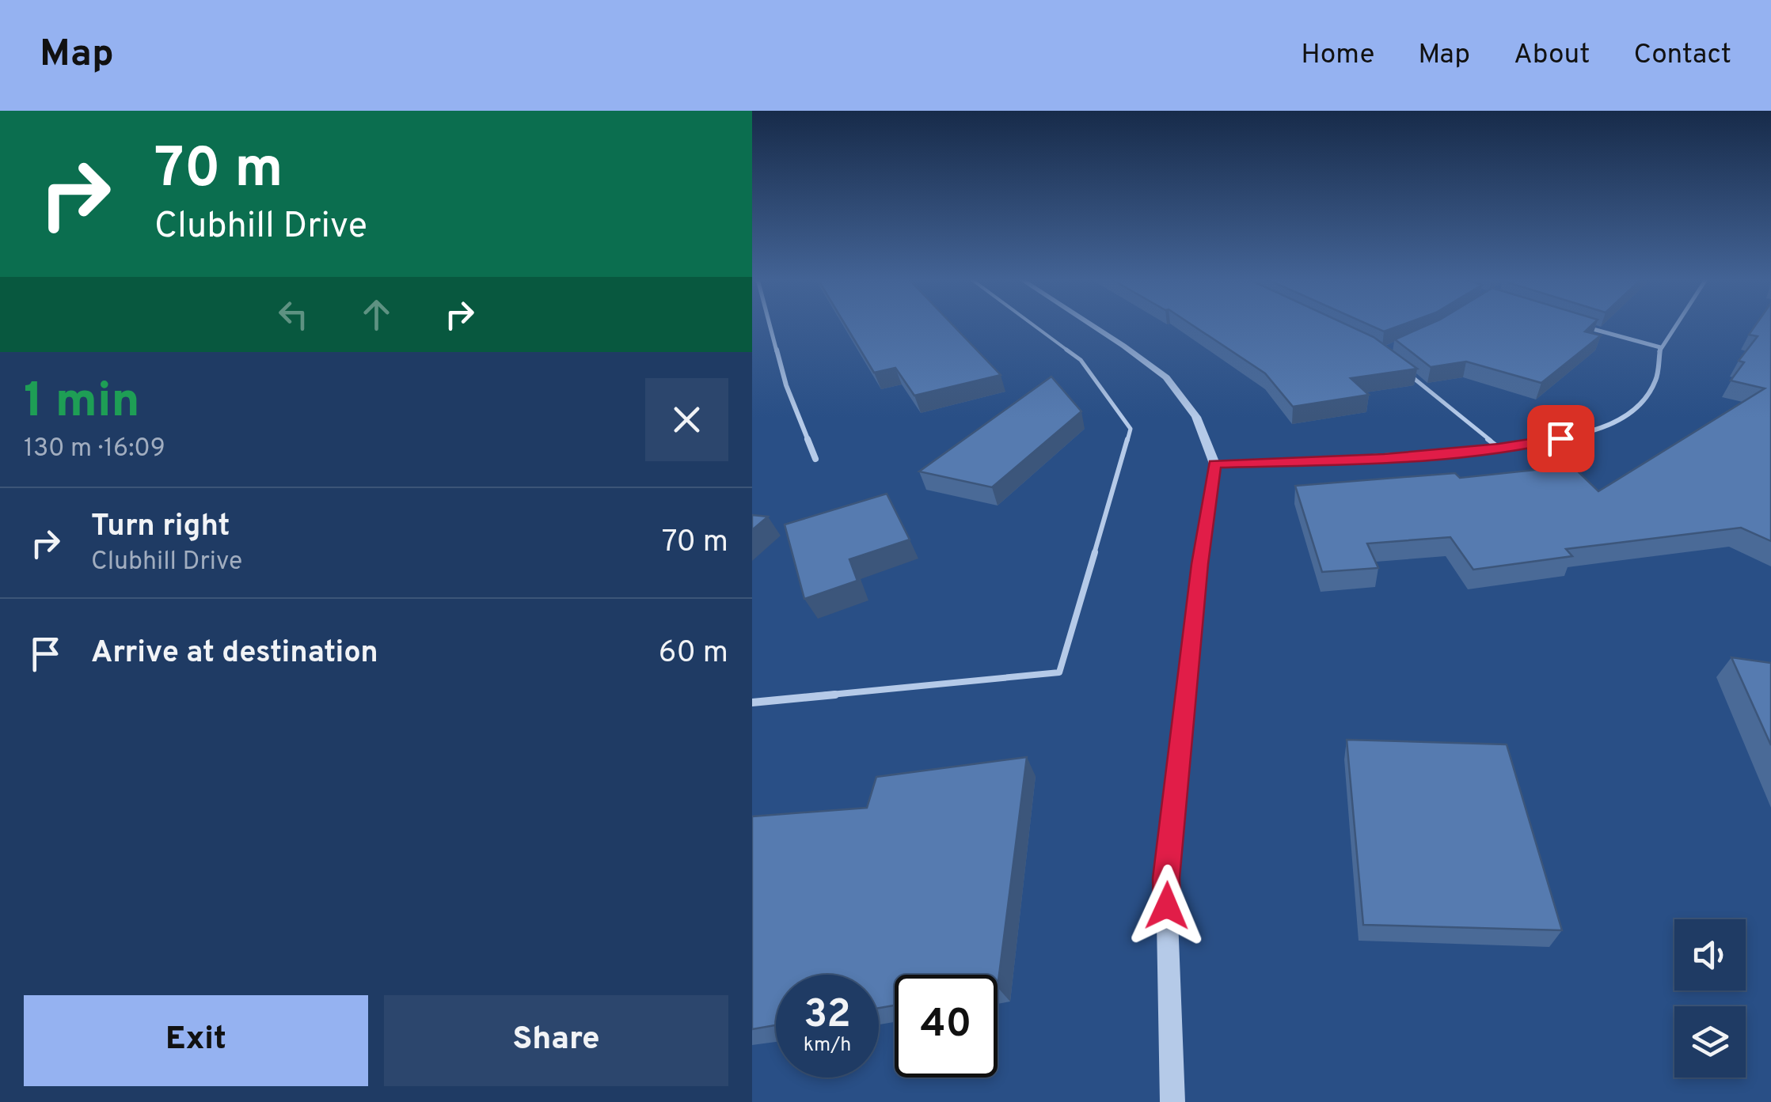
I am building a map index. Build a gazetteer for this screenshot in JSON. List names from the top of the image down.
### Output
{
  "page": {
    "header": "Map",
    "nav": [
      "Home",
      "Map",
      "About",
      "Contact"
    ],
    "turn": ["70 m", "Clubhill Drive"],
    "heading": ["1 min", "130 m · 16:09"],
    "list": [
      {
        "name": "Turn right",
        "note": "Clubhill Drive",
        "value": "70 m"
      },
      {
        "name": "Arrive at destination",
        "value": "60 m"
      }
    ],
    "speed": "32 km/h",
    "limit": "40",
    "buttons": ["Exit", "Share"]
  }
}
